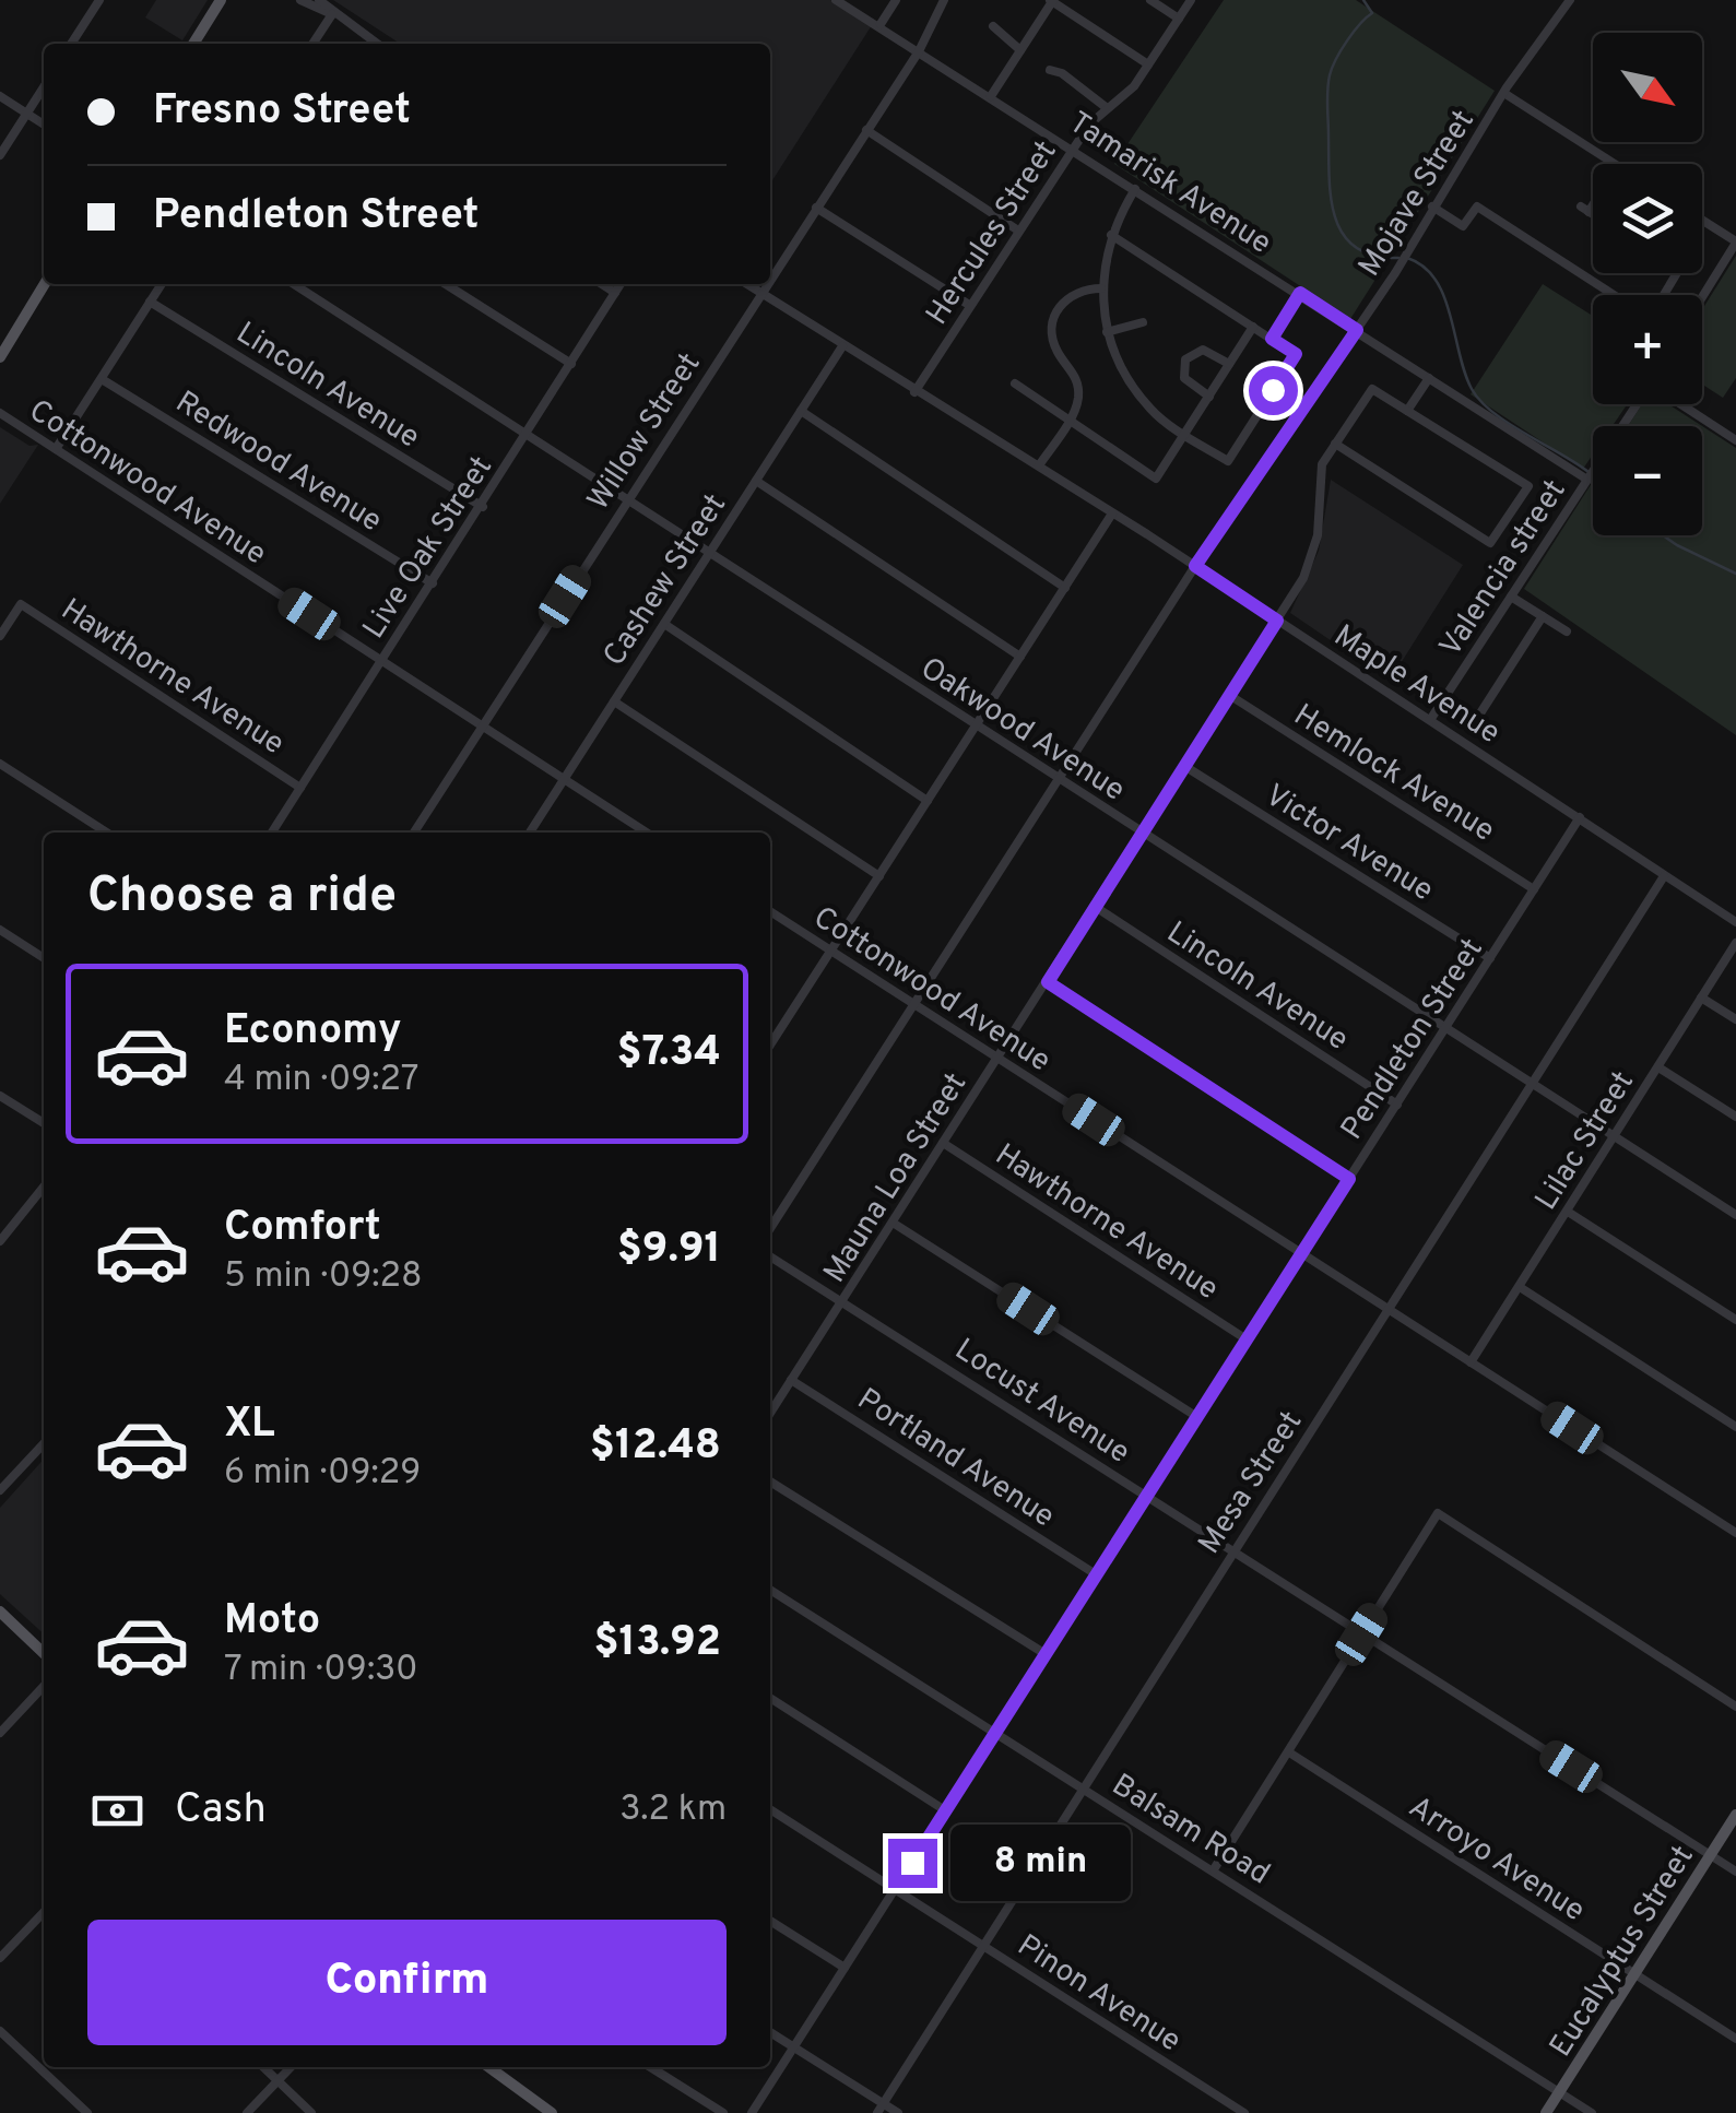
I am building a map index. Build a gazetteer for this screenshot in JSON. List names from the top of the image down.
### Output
{
  "streets": {
    "main road": ["Eucalyptus Street"],
    "street": [
      "Tamarisk Avenue",
      "Mojave Street",
      "Hercules Street",
      "Lincoln Avenue",
      "Willow Street",
      "Redwood Avenue",
      "Cottonwood Avenue",
      "Live Oak Street",
      "Valencia street",
      "Cashew Street",
      "Hawthorne Avenue",
      "Maple Avenue",
      "Oakwood Avenue",
      "Hemlock Avenue",
      "Victor Avenue",
      "Pendleton Street",
      "Lilac Street",
      "Mauna Loa Street",
      "Locust Avenue",
      "Portland Avenue",
      "Mesa Street",
      "Balsam Road",
      "Arroyo Avenue",
      "Pinon Avenue"
    ]
  },
  "crossings": [
    ["Tamarisk Avenue", "Mojave Street"],
    ["Tamarisk Avenue", "Hercules Street"],
    ["Tamarisk Avenue", "Willow Street"],
    ["Tamarisk Avenue", "Valencia street"],
    ["Mojave Street", "Cottonwood Avenue"],
    ["Mojave Street", "Maple Avenue"],
    ["Mojave Street", "Oakwood Avenue"],
    ["Hercules Street", "Maple Avenue"],
    ["Lincoln Avenue", "Live Oak Street"],
    ["Lincoln Avenue", "Pendleton Street"],
    ["Lincoln Avenue", "Mauna Loa Street"],
    ["Willow Street", "Cottonwood Avenue"],
    ["Willow Street", "Maple Avenue"],
    ["Willow Street", "Oakwood Avenue"],
    ["Redwood Avenue", "Live Oak Street"],
    ["Cottonwood Avenue", "Live Oak Street"],
    ["Cottonwood Avenue", "Cashew Street"],
    ["Cottonwood Avenue", "Pendleton Street"],
    ["Cottonwood Avenue", "Lilac Street"],
    ["Cottonwood Avenue", "Mauna Loa Street"],
    ["Cottonwood Avenue", "Mesa Street"],
    ["Live Oak Street", "Hawthorne Avenue"],
    ["Live Oak Street", "Oakwood Avenue"],
    ["Valencia street", "Maple Avenue"],
    ["Cashew Street", "Maple Avenue"],
    ["Cashew Street", "Oakwood Avenue"],
    ["Hawthorne Avenue", "Pendleton Street"],
    ["Hawthorne Avenue", "Mauna Loa Street"],
    ["Maple Avenue", "Pendleton Street"],
    ["Maple Avenue", "Mauna Loa Street"],
    ["Maple Avenue", "Mesa Street"],
    ["Oakwood Avenue", "Pendleton Street"],
    ["Oakwood Avenue", "Lilac Street"],
    ["Oakwood Avenue", "Mauna Loa Street"],
    ["Oakwood Avenue", "Mesa Street"],
    ["Hemlock Avenue", "Pendleton Street"],
    ["Hemlock Avenue", "Mauna Loa Street"],
    ["Victor Avenue", "Pendleton Street"],
    ["Victor Avenue", "Mauna Loa Street"],
    ["Pendleton Street", "Locust Avenue"],
    ["Pendleton Street", "Portland Avenue"],
    ["Pendleton Street", "Balsam Road"],
    ["Pendleton Street", "Pinon Avenue"],
    ["Mauna Loa Street", "Locust Avenue"],
    ["Mauna Loa Street", "Portland Avenue"],
    ["Locust Avenue", "Mesa Street"],
    ["Locust Avenue", "Eucalyptus Street"],
    ["Mesa Street", "Balsam Road"],
    ["Mesa Street", "Pinon Avenue"],
    ["Balsam Road", "Eucalyptus Street"],
    ["Arroyo Avenue", "Eucalyptus Street"]
  ],
  "north": "bottom right",
  "page": {
    "map_buttons": ["+", "−"],
    "banner": ["Fresno Street", "Pendleton Street"],
    "heading": "Choose a ride",
    "list": [
      {
        "name": "Economy",
        "note": "4 min · 09:27",
        "value": "$7.34"
      },
      {
        "name": "Comfort",
        "note": "5 min · 09:28",
        "value": "$9.91"
      },
      {
        "name": "XL",
        "note": "6 min · 09:29",
        "value": "$12.48"
      },
      {
        "name": "Moto",
        "note": "7 min · 09:30",
        "value": "$13.92"
      }
    ],
    "pay": ["Cash", "3.2 km"],
    "bubble": "8 min",
    "buttons": "Confirm"
  }
}
